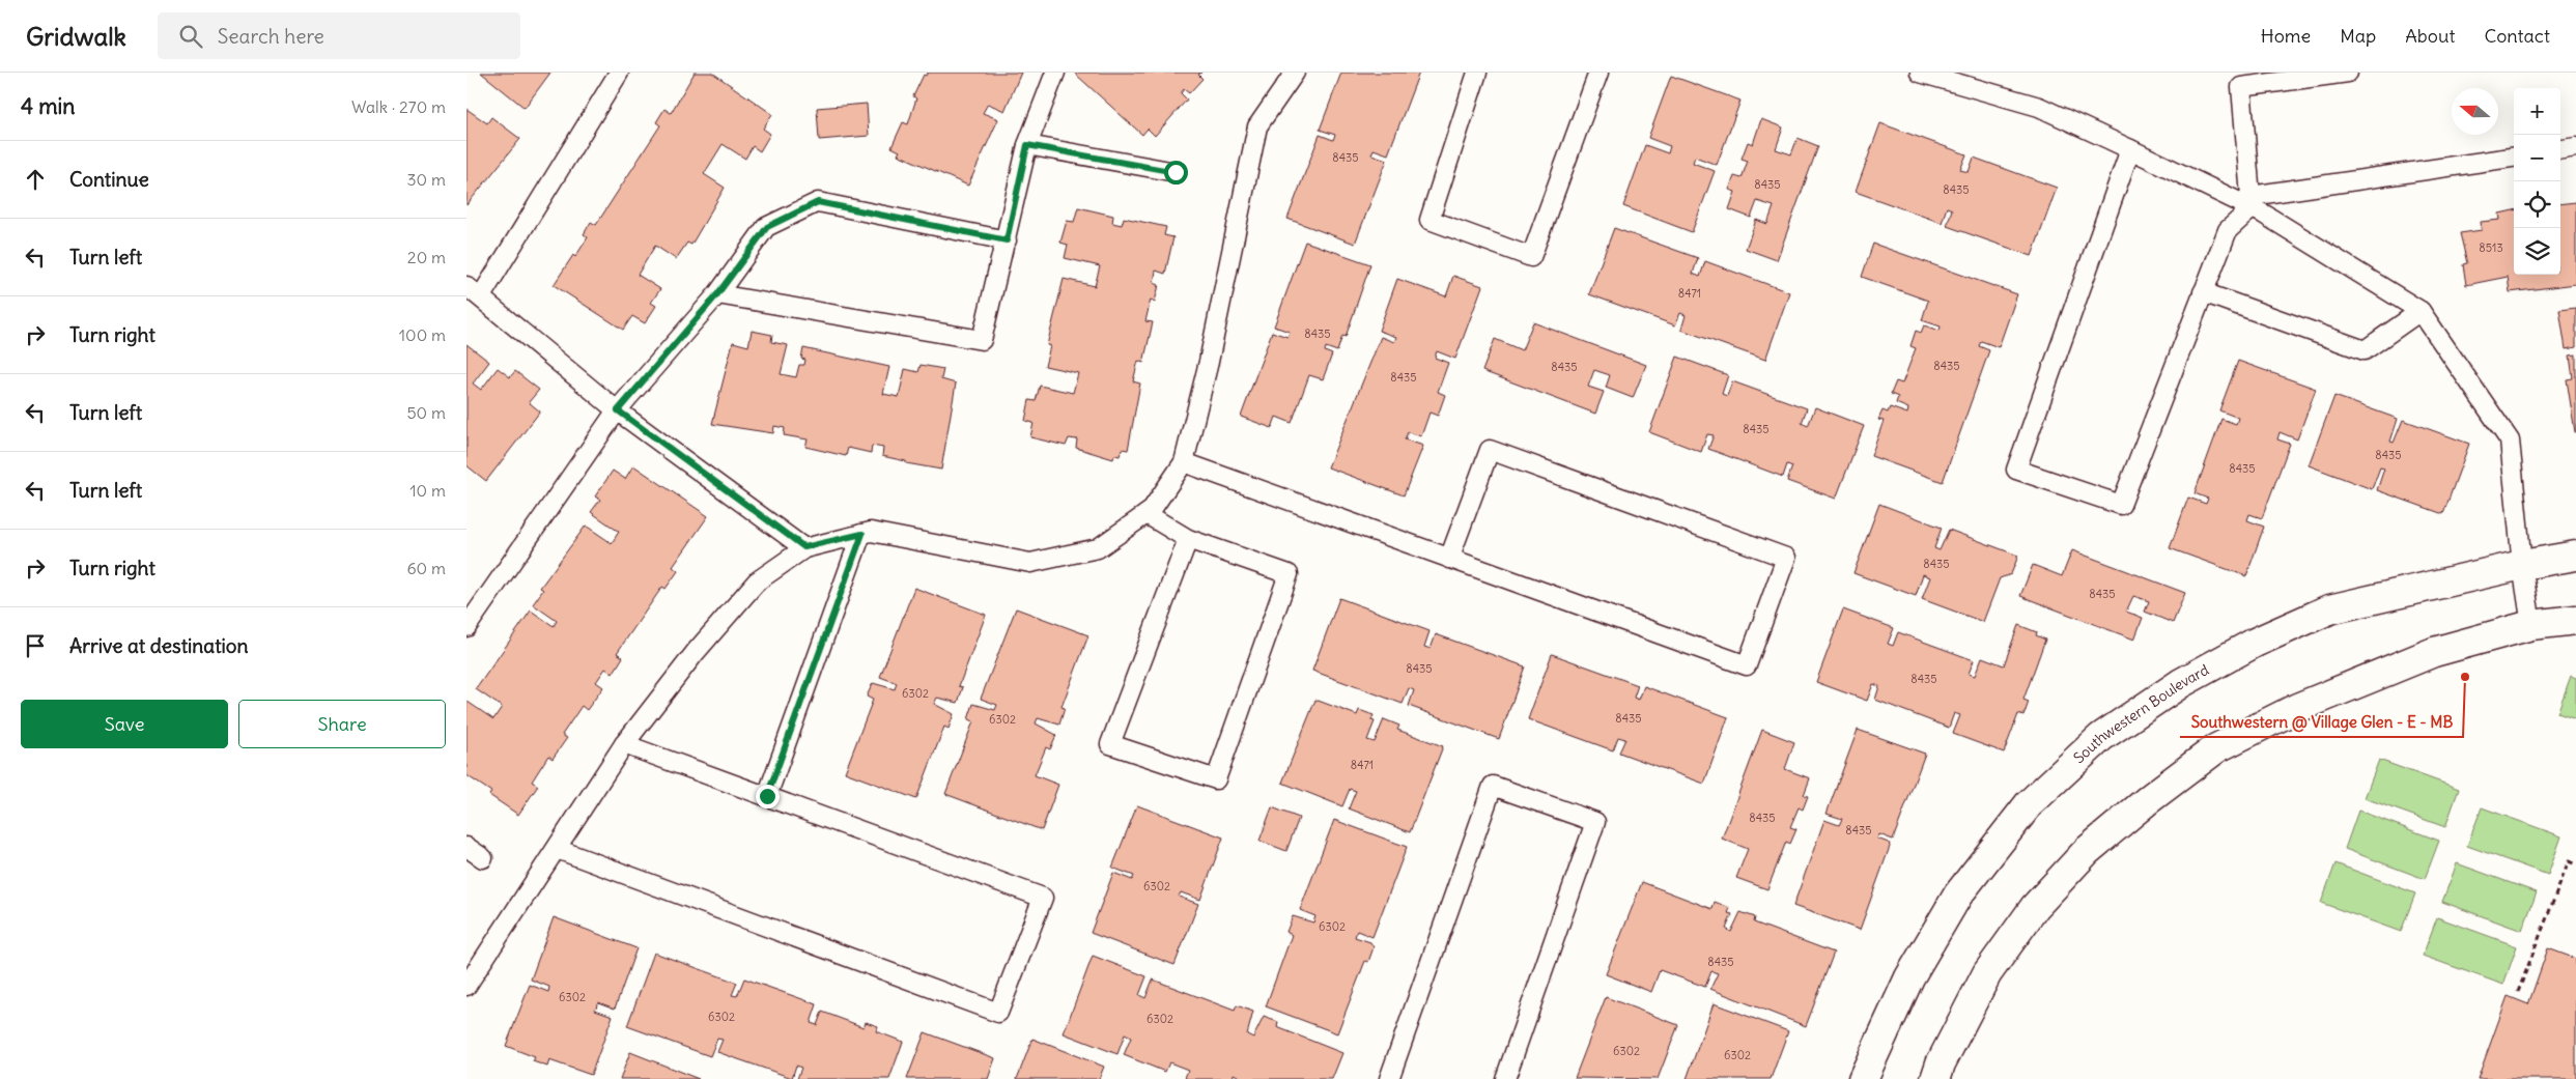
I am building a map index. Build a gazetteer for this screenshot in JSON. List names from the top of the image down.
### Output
{
  "streets": {
    "street": ["Southwestern Boulevard"]
  },
  "places": ["Southwestern @ Village Glen - E - MB"],
  "house_numbers": [
    "8435",
    "8435",
    "8435",
    "8513",
    "8471",
    "8435",
    "8435",
    "8435",
    "8435",
    "8435",
    "8435",
    "8435",
    "8435",
    "8435",
    "8435",
    "8435",
    "6302",
    "8435",
    "6302",
    "8471",
    "8435",
    "8435",
    "6302",
    "6302",
    "8435",
    "6302",
    "6302",
    "6302",
    "6302",
    "6302"
  ],
  "north": "left",
  "page": {
    "header": "Gridwalk",
    "search": "Search here",
    "nav": [
      "Home",
      "Map",
      "About",
      "Contact"
    ],
    "heading": ["4 min", "Walk · 270 m"],
    "map_buttons": ["+", "−"],
    "list": [
      ["Continue", "30 m"],
      ["Turn left", "20 m"],
      ["Turn right", "100 m"],
      ["Turn left", "50 m"],
      ["Turn left", "10 m"],
      ["Turn right", "60 m"],
      "Arrive at destination"
    ],
    "buttons": ["Save", "Share"]
  }
}
